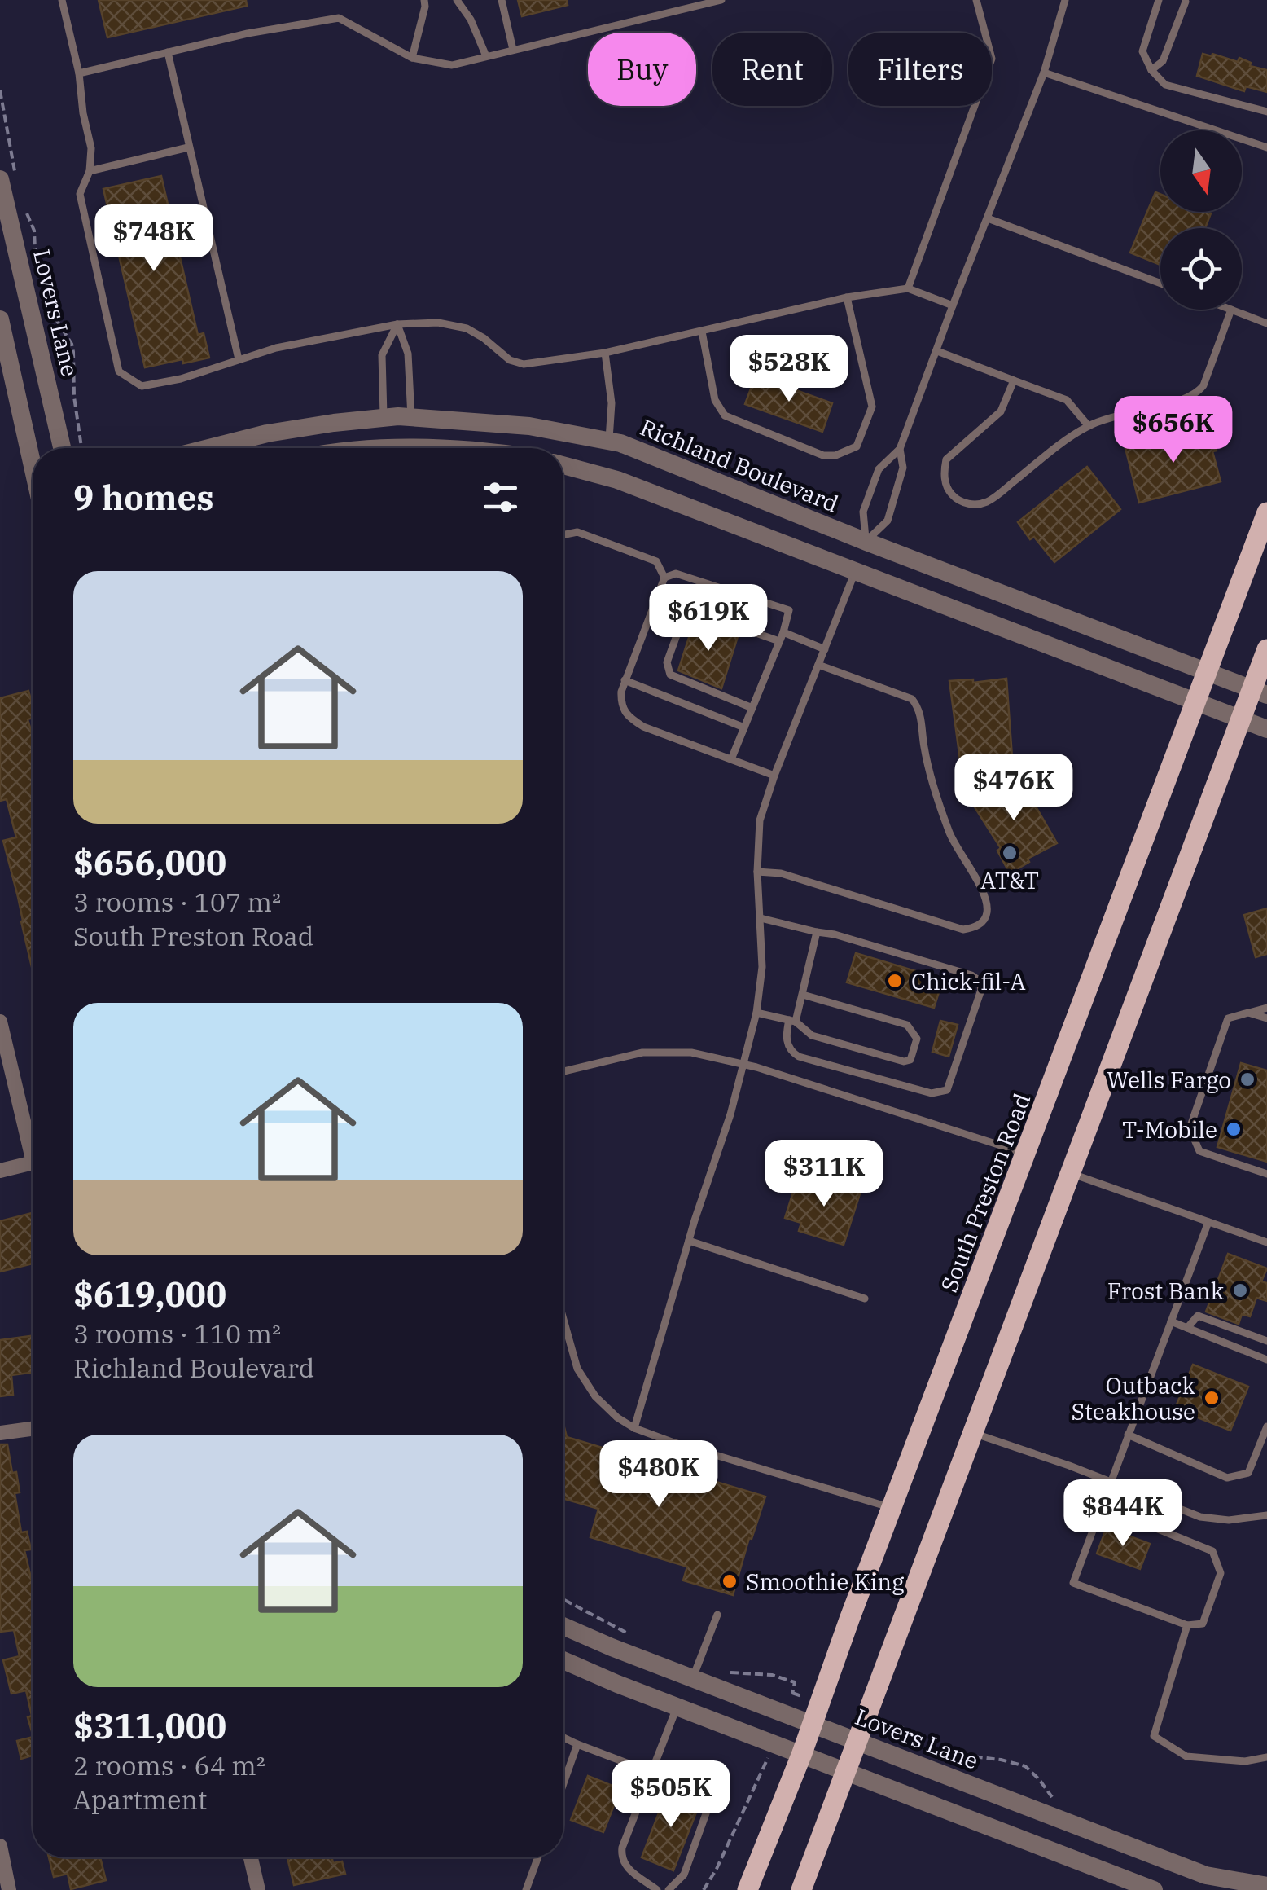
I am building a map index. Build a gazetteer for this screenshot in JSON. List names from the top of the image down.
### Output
{
  "streets": {
    "main road": ["South Preston Road"],
    "street": ["Lovers Lane", "Richland Boulevard"]
  },
  "crossings": [
    ["Lovers Lane", "South Preston Road"],
    ["Richland Boulevard", "South Preston Road"]
  ],
  "places": [
    "AT&T",
    "Chick-fil-A",
    "Wells Fargo",
    "T-Mobile",
    "Frost Bank",
    "Outback Steakhouse",
    "Smoothie King"
  ],
  "north": "bottom",
  "page": {
    "chip": ["Buy", "Rent", "Filters"],
    "price": [
      "$748K",
      "$528K",
      "$656K",
      "$619K",
      "$476K",
      "$311K",
      "$480K",
      "$844K",
      "$505K"
    ],
    "heading": "9 homes",
    "list": [
      {
        "name": "$656,000",
        "note": "3 rooms · 107 m² · South Preston Road"
      },
      {
        "name": "$619,000",
        "note": "3 rooms · 110 m² · Richland Boulevard"
      },
      {
        "name": "$311,000",
        "note": "2 rooms · 64 m² · Apartment"
      }
    ]
  }
}
